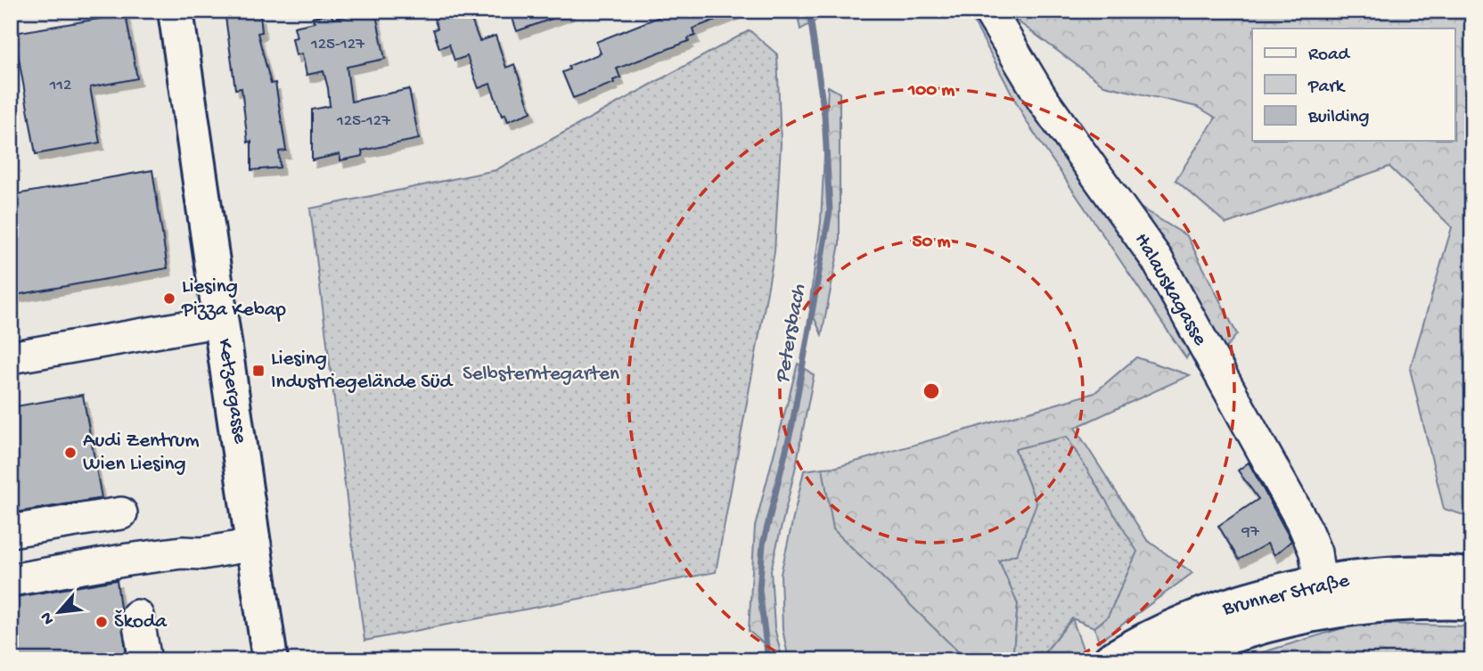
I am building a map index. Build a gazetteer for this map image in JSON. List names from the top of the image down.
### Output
{
  "streets": {
    "main road": ["Ketzergasse", "Brunner Straße"],
    "street": ["Halauskagasse"]
  },
  "crossings": [
    ["Halauskagasse", "Brunner Straße"]
  ],
  "water": ["Petersbach"],
  "parks": ["Selbsterntegarten"],
  "places": {
    "other": ["Liesing Pizza Kebap", "Audi Zentrum Wien Liesing", "Škoda"],
    "transit": ["Liesing Industriegelände Süd"]
  },
  "house_numbers": [
    "125-127",
    "112",
    "125-127",
    "97"
  ],
  "legend": ["Road", "Park", "Building"],
  "north": "bottom left",
  "rings": ["100 m", "50 m"]
}
